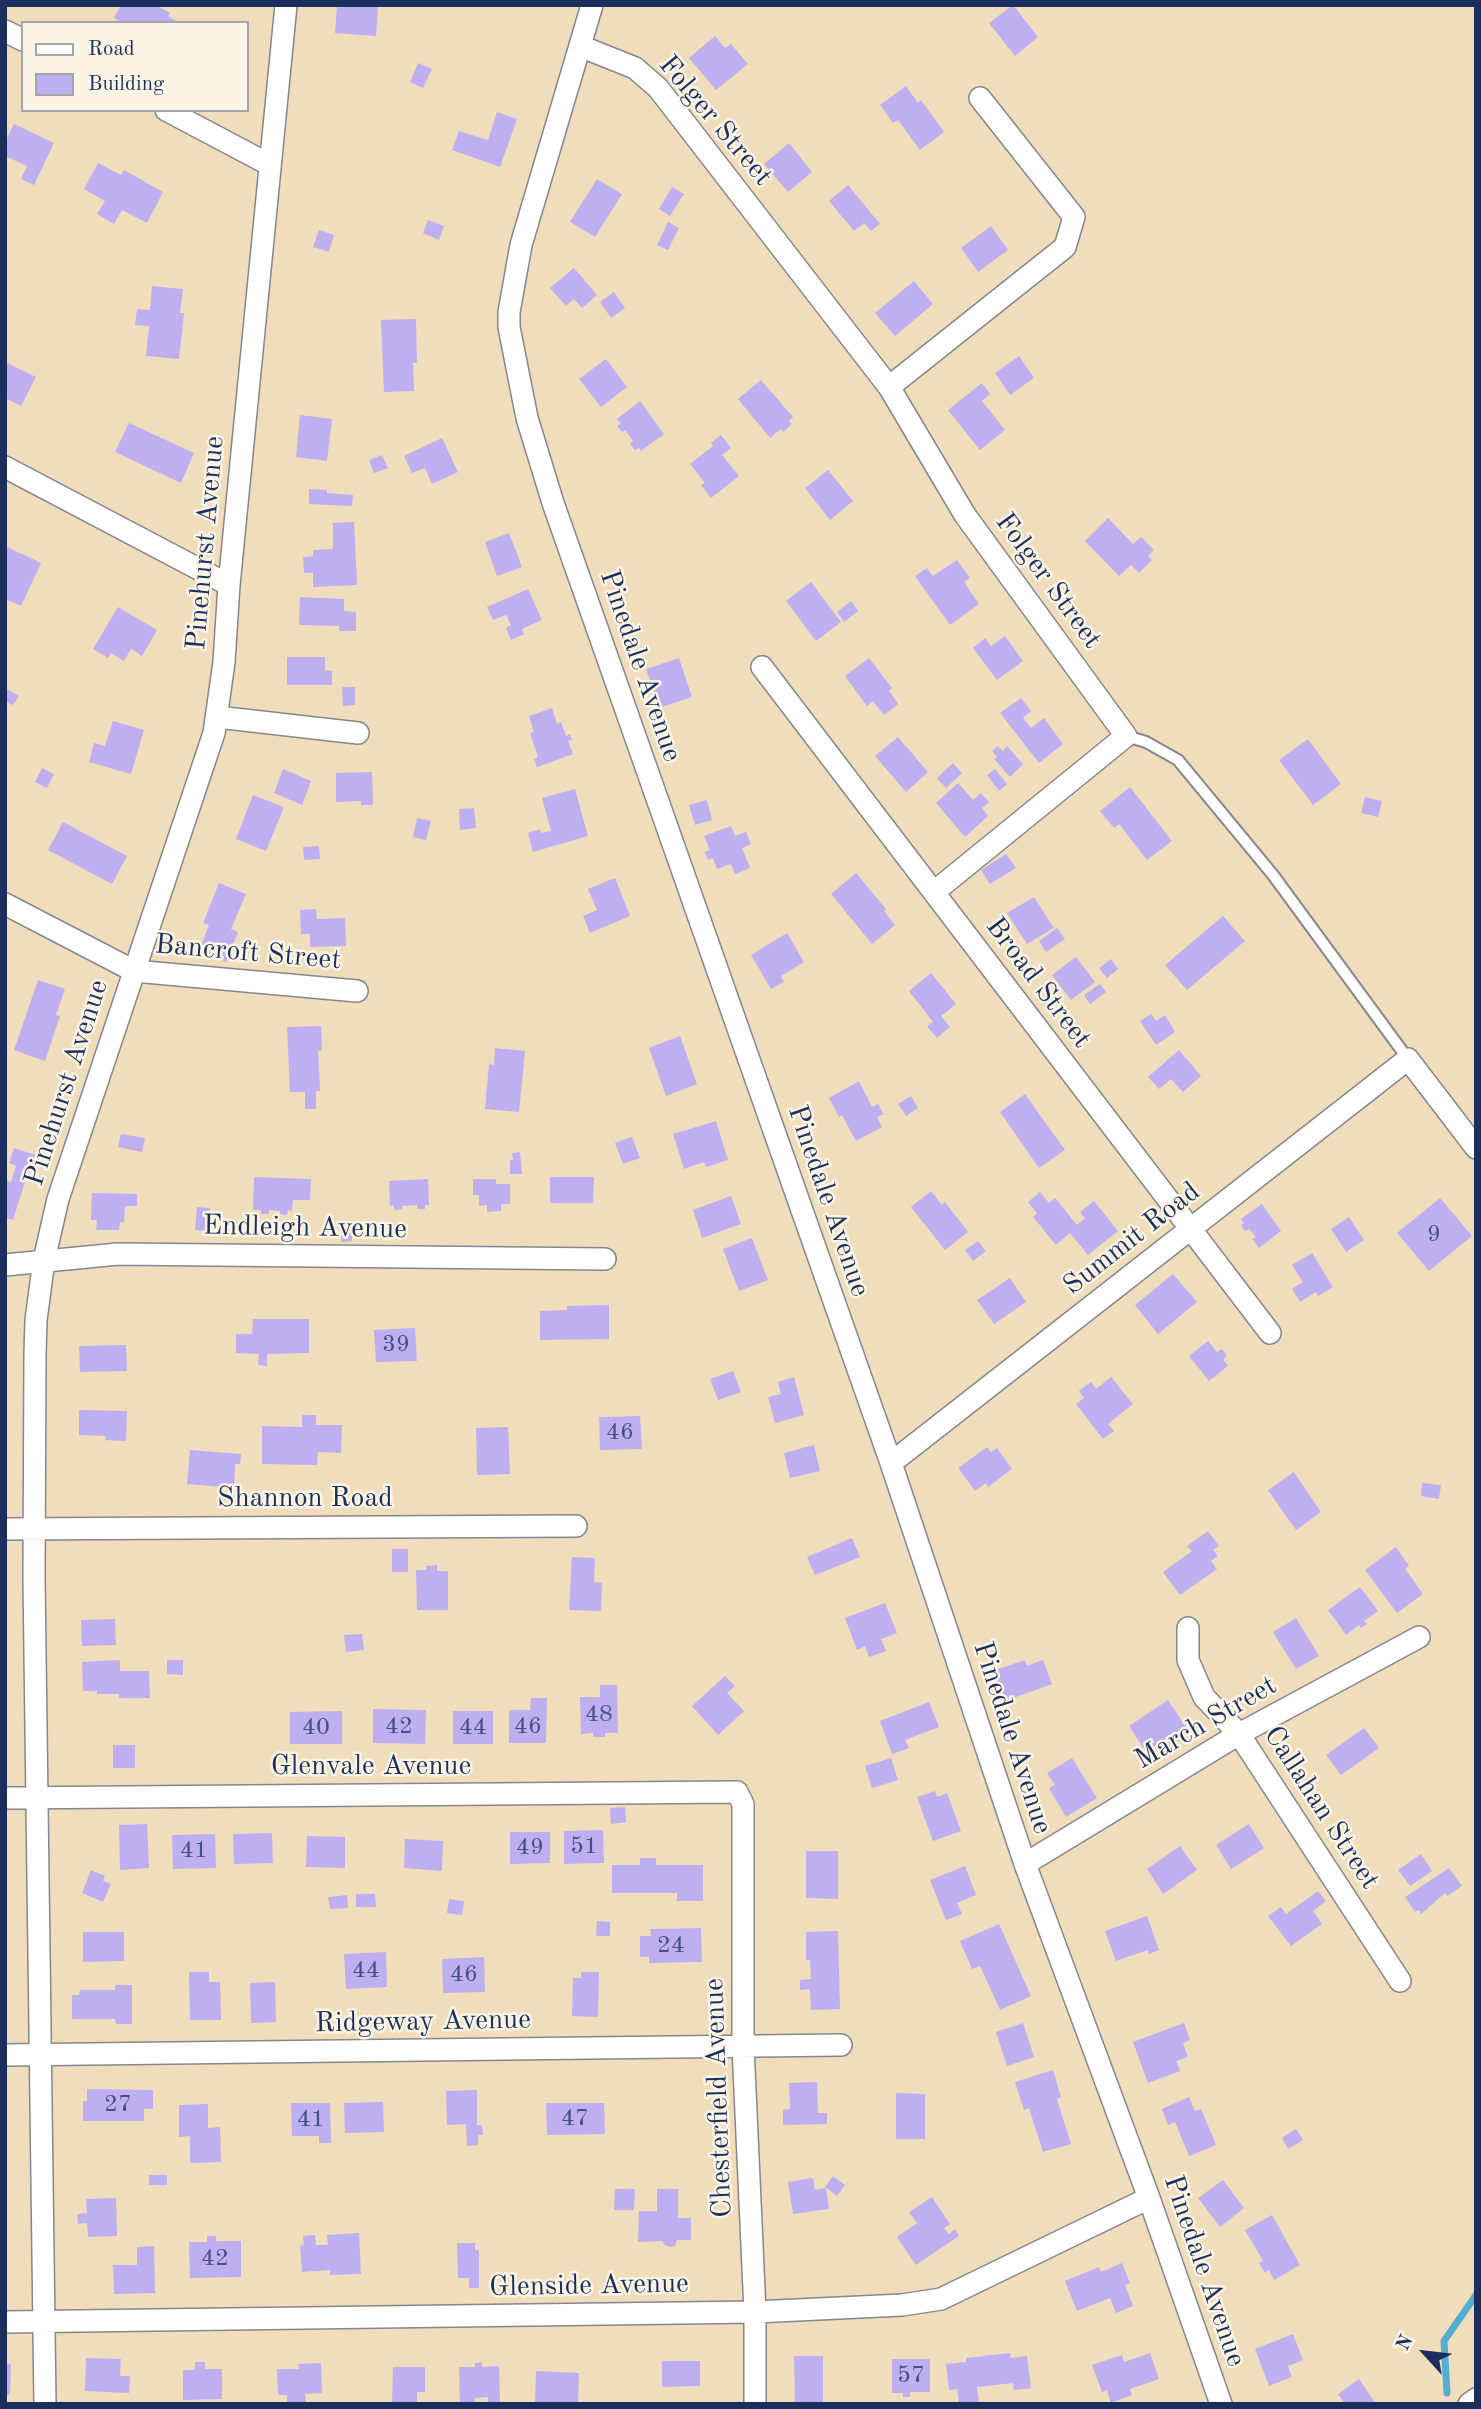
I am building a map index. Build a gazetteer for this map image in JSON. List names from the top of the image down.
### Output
{
  "streets": {
    "street": [
      "Folger Street",
      "Pinehurst Avenue",
      "Pinedale Avenue",
      "Bancroft Street",
      "Broad Street",
      "Endleigh Avenue",
      "Summit Road",
      "Shannon Road",
      "March Street",
      "Glenvale Avenue",
      "Callahan Street",
      "Ridgeway Avenue",
      "Chesterfield Avenue",
      "Glenside Avenue"
    ]
  },
  "crossings": [
    ["Folger Street", "Pinedale Avenue"],
    ["Pinehurst Avenue", "Bancroft Street"],
    ["Pinehurst Avenue", "Endleigh Avenue"],
    ["Pinehurst Avenue", "Shannon Road"],
    ["Pinehurst Avenue", "Glenvale Avenue"],
    ["Pinehurst Avenue", "Ridgeway Avenue"],
    ["Pinehurst Avenue", "Glenside Avenue"],
    ["Pinedale Avenue", "Summit Road"],
    ["Pinedale Avenue", "March Street"],
    ["Pinedale Avenue", "Glenside Avenue"],
    ["Broad Street", "Summit Road"],
    ["March Street", "Callahan Street"],
    ["Glenvale Avenue", "Chesterfield Avenue"],
    ["Ridgeway Avenue", "Chesterfield Avenue"],
    ["Chesterfield Avenue", "Glenside Avenue"]
  ],
  "house_numbers": [
    "9",
    "39",
    "46",
    "48",
    "42",
    "46",
    "40",
    "44",
    "51",
    "49",
    "41",
    "24",
    "44",
    "46",
    "27",
    "47",
    "41",
    "42",
    "57"
  ],
  "legend": ["Road", "Building"],
  "north": "top left"
}
